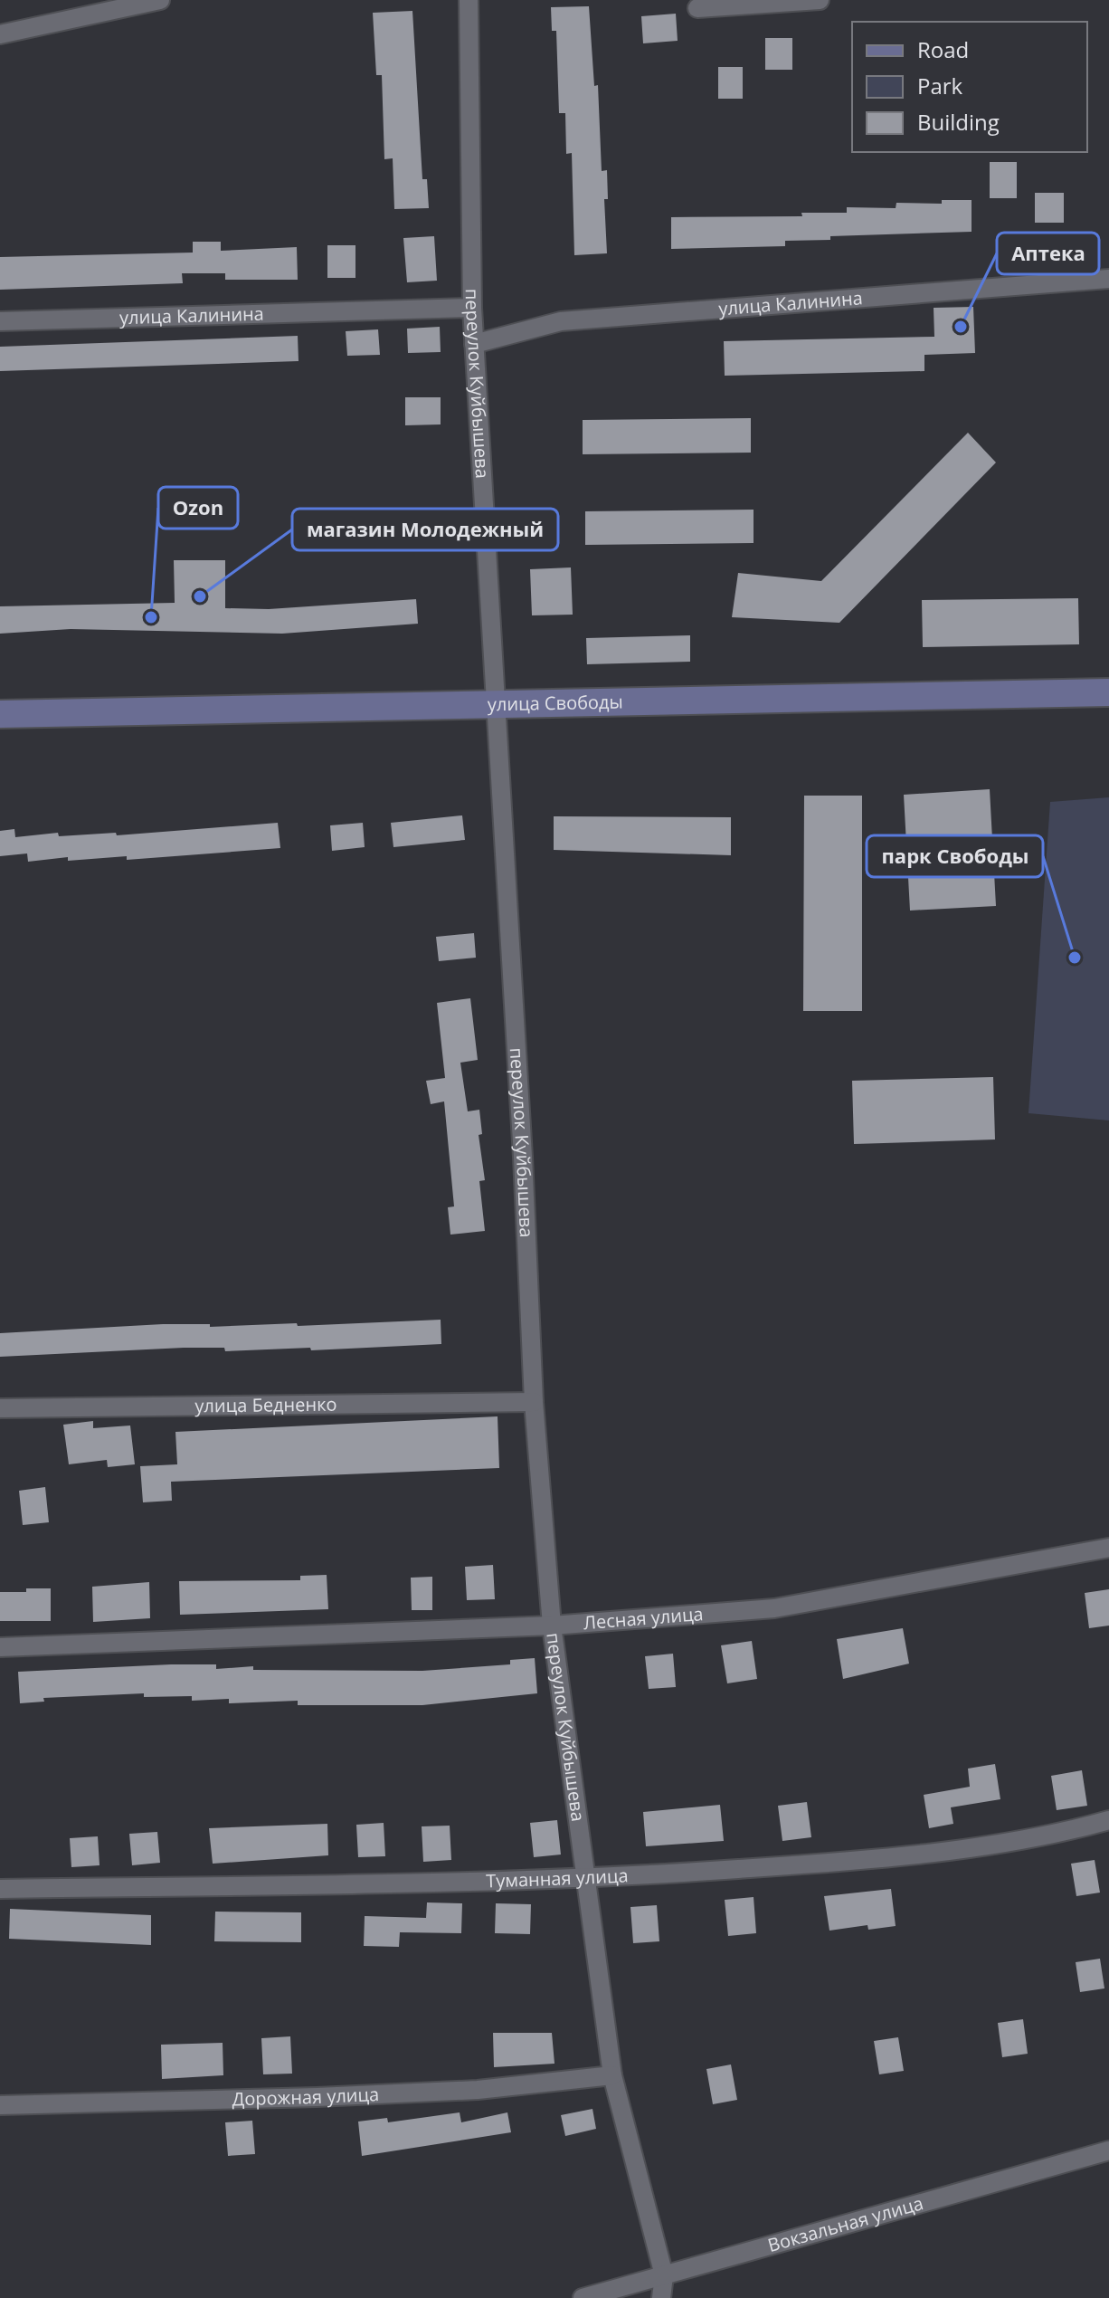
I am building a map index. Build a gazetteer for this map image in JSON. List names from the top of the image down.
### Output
{
  "streets": {
    "main road": ["улица Свободы"],
    "street": [
      "улица Калинина",
      "переулок Куйбышева",
      "улица Бедненко",
      "Лесная улица",
      "Туманная улица",
      "Дорожная улица",
      "Вокзальная улица"
    ]
  },
  "crossings": [
    ["улица Калинина", "переулок Куйбышева"],
    ["переулок Куйбышева", "улица Свободы"],
    ["переулок Куйбышева", "улица Бедненко"],
    ["переулок Куйбышева", "Лесная улица"],
    ["переулок Куйбышева", "Туманная улица"],
    ["переулок Куйбышева", "Дорожная улица"],
    ["переулок Куйбышева", "Вокзальная улица"]
  ],
  "places": [
    "Аптека",
    "магазин Молодежный",
    "Ozon",
    "парк Свободы"
  ],
  "legend": ["Road", "Park", "Building"]
}
